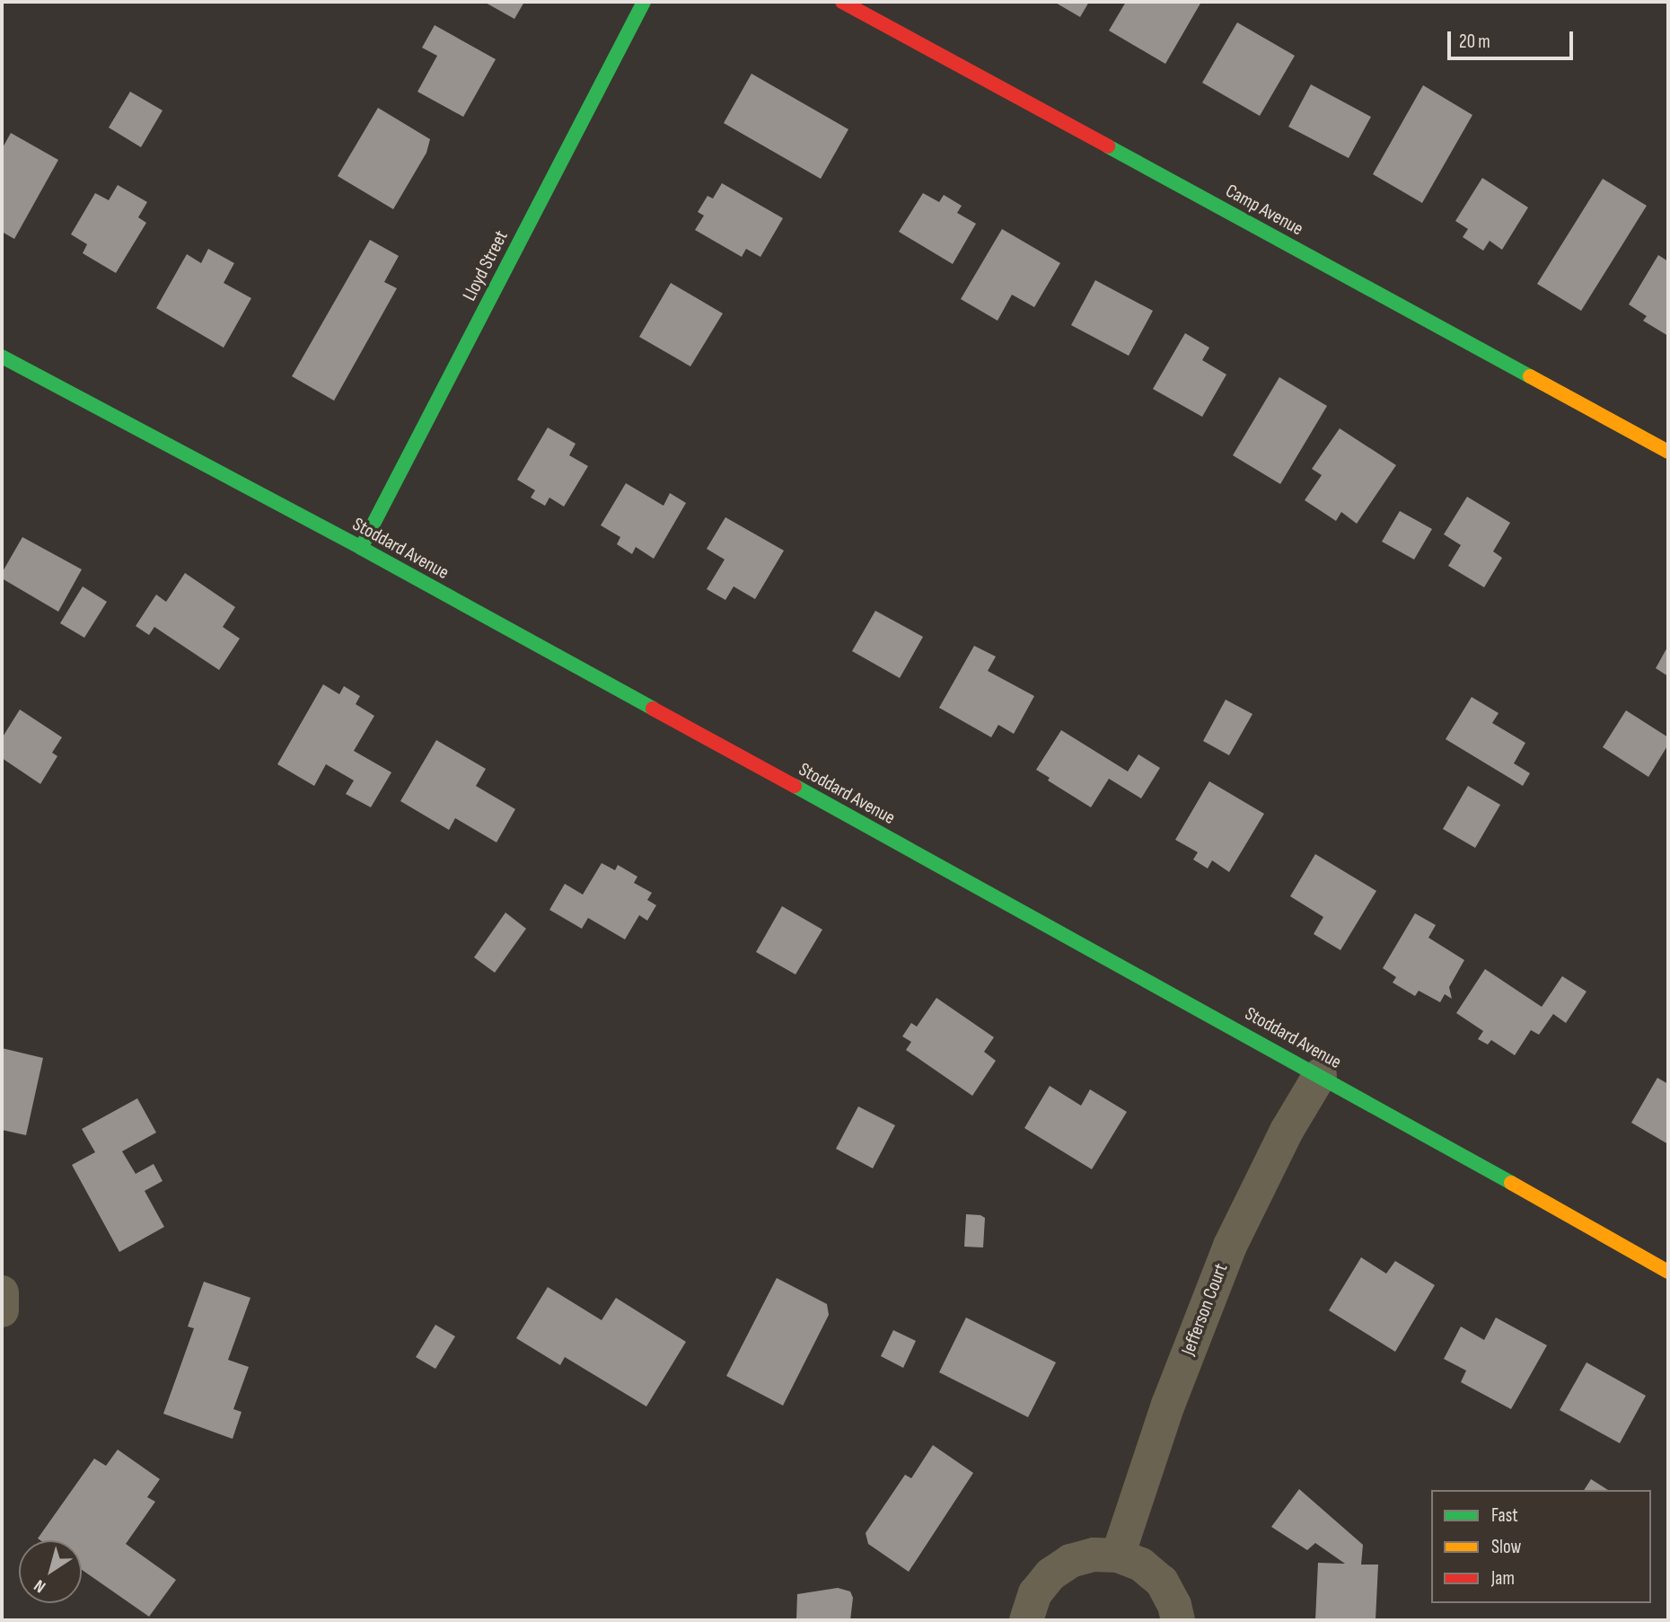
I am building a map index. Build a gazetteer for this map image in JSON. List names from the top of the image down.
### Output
{
  "streets": {
    "street": [
      "Camp Avenue",
      "Lloyd Street",
      "Stoddard Avenue",
      "Jefferson Court"
    ]
  },
  "crossings": [
    ["Lloyd Street", "Stoddard Avenue"],
    ["Stoddard Avenue", "Jefferson Court"]
  ],
  "legend": ["Fast", "Slow", "Jam"],
  "scale_bar": "20 m",
  "north": "bottom left"
}
